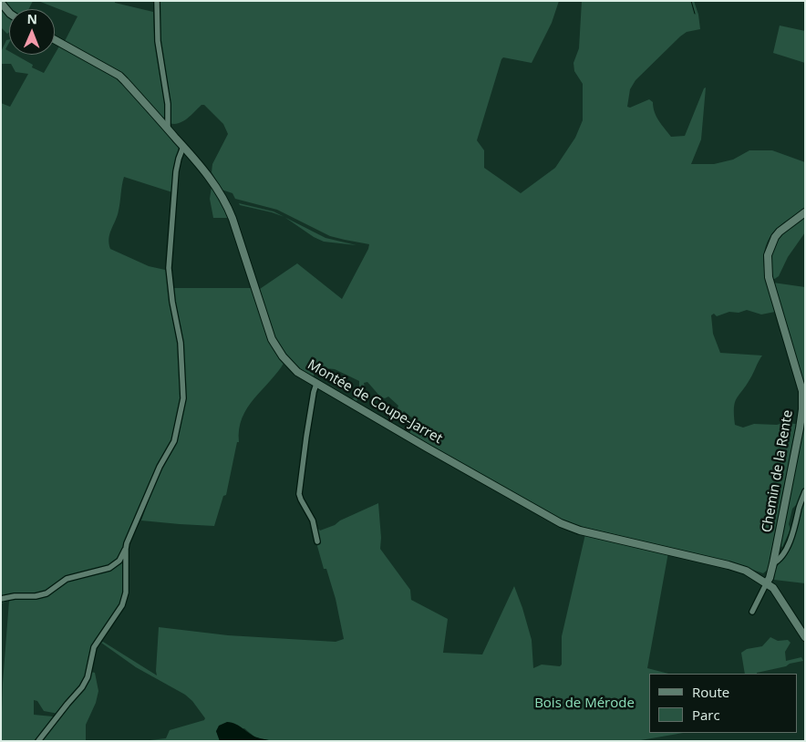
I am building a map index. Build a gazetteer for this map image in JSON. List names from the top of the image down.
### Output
{
  "streets": {
    "main road": ["Montée de Coupe-Jarret", "Chemin de la Rente"]
  },
  "crossings": [
    ["Montée de Coupe-Jarret", "Chemin de la Rente"]
  ],
  "parks": ["Bois de Mérode"],
  "legend": ["Route", "Parc"],
  "north": "top"
}
